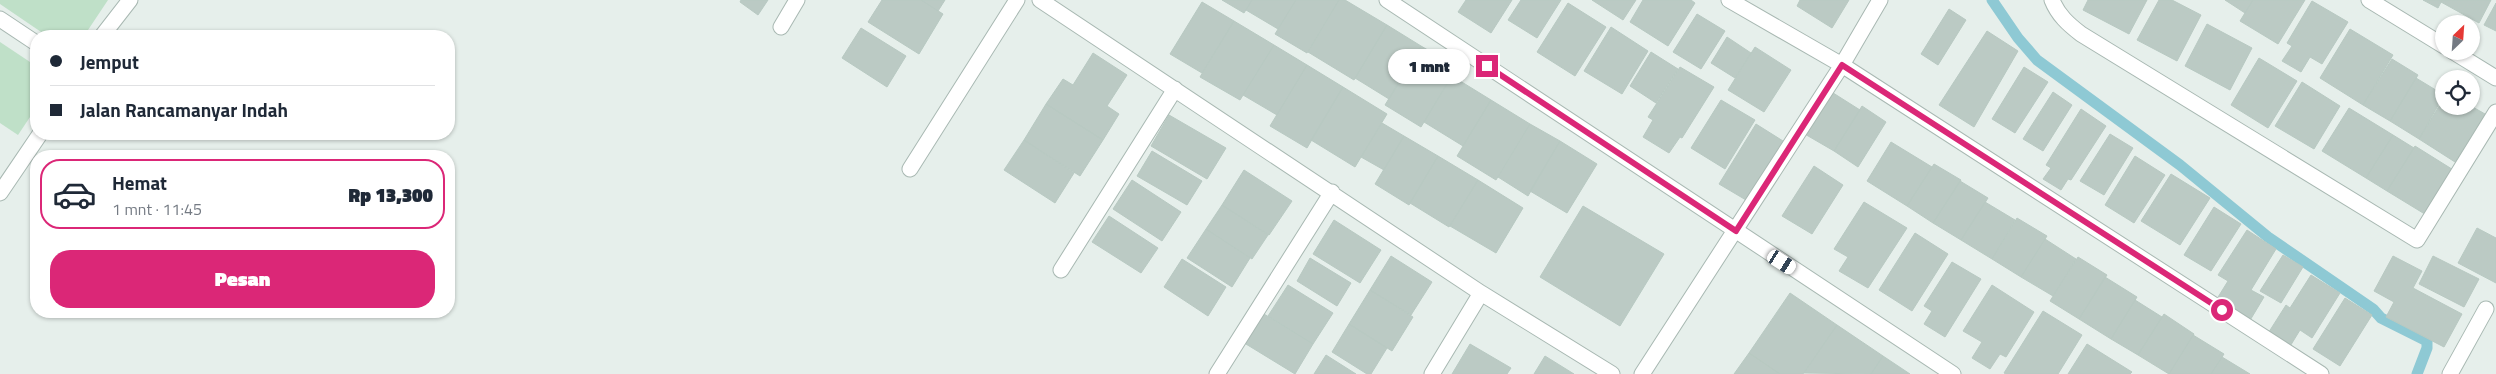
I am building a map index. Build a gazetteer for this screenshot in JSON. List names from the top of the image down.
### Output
{
  "north": "top right",
  "page": {
    "banner": ["Jemput", "Jalan Rancamanyar Indah"],
    "bubble": "1 mnt",
    "list": [
      {
        "name": "Hemat",
        "note": "1 mnt · 11:45",
        "value": "Rp 13,300"
      }
    ],
    "buttons": "Pesan"
  }
}
